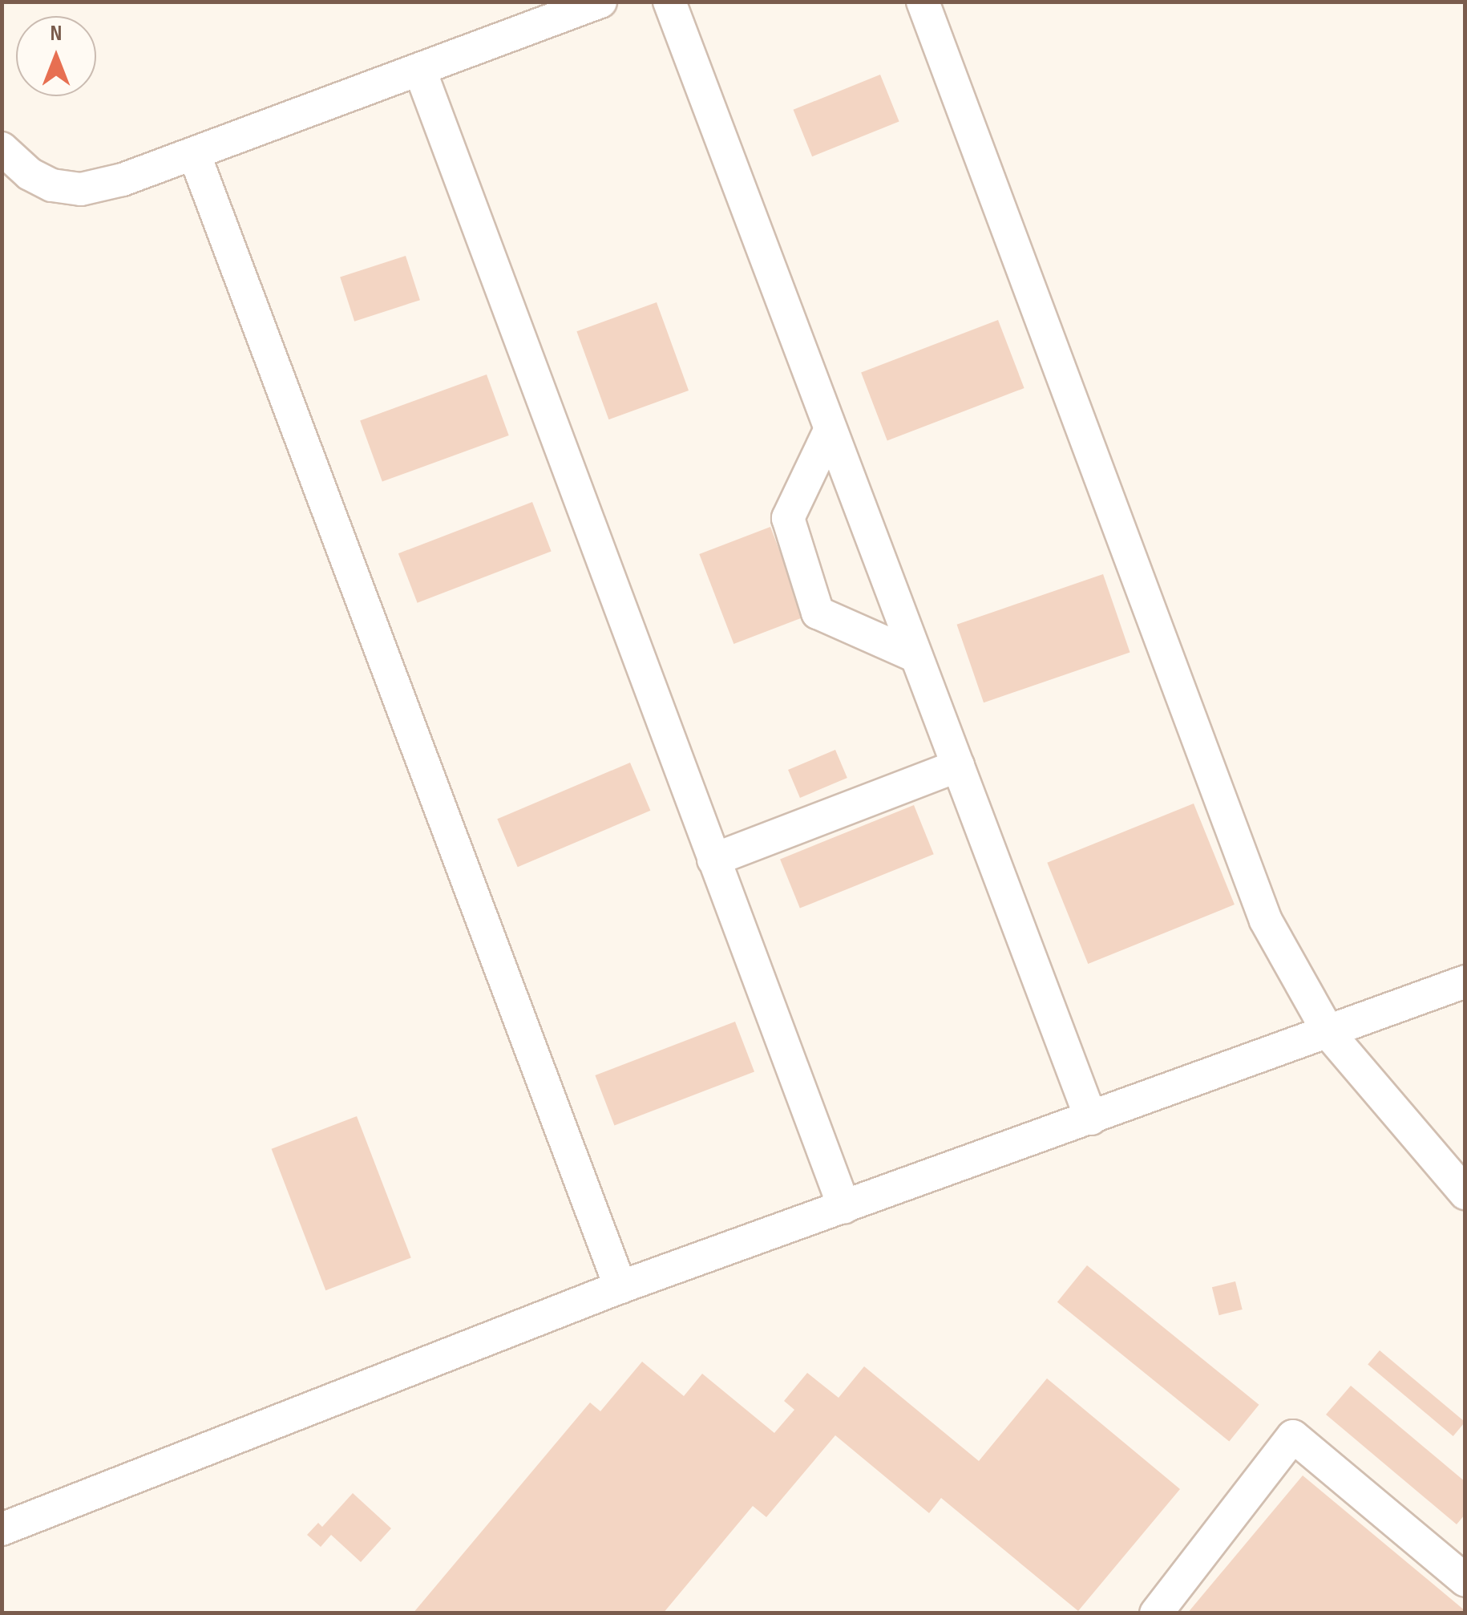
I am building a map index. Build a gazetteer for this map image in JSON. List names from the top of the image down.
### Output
{
  "north": "top"
}
